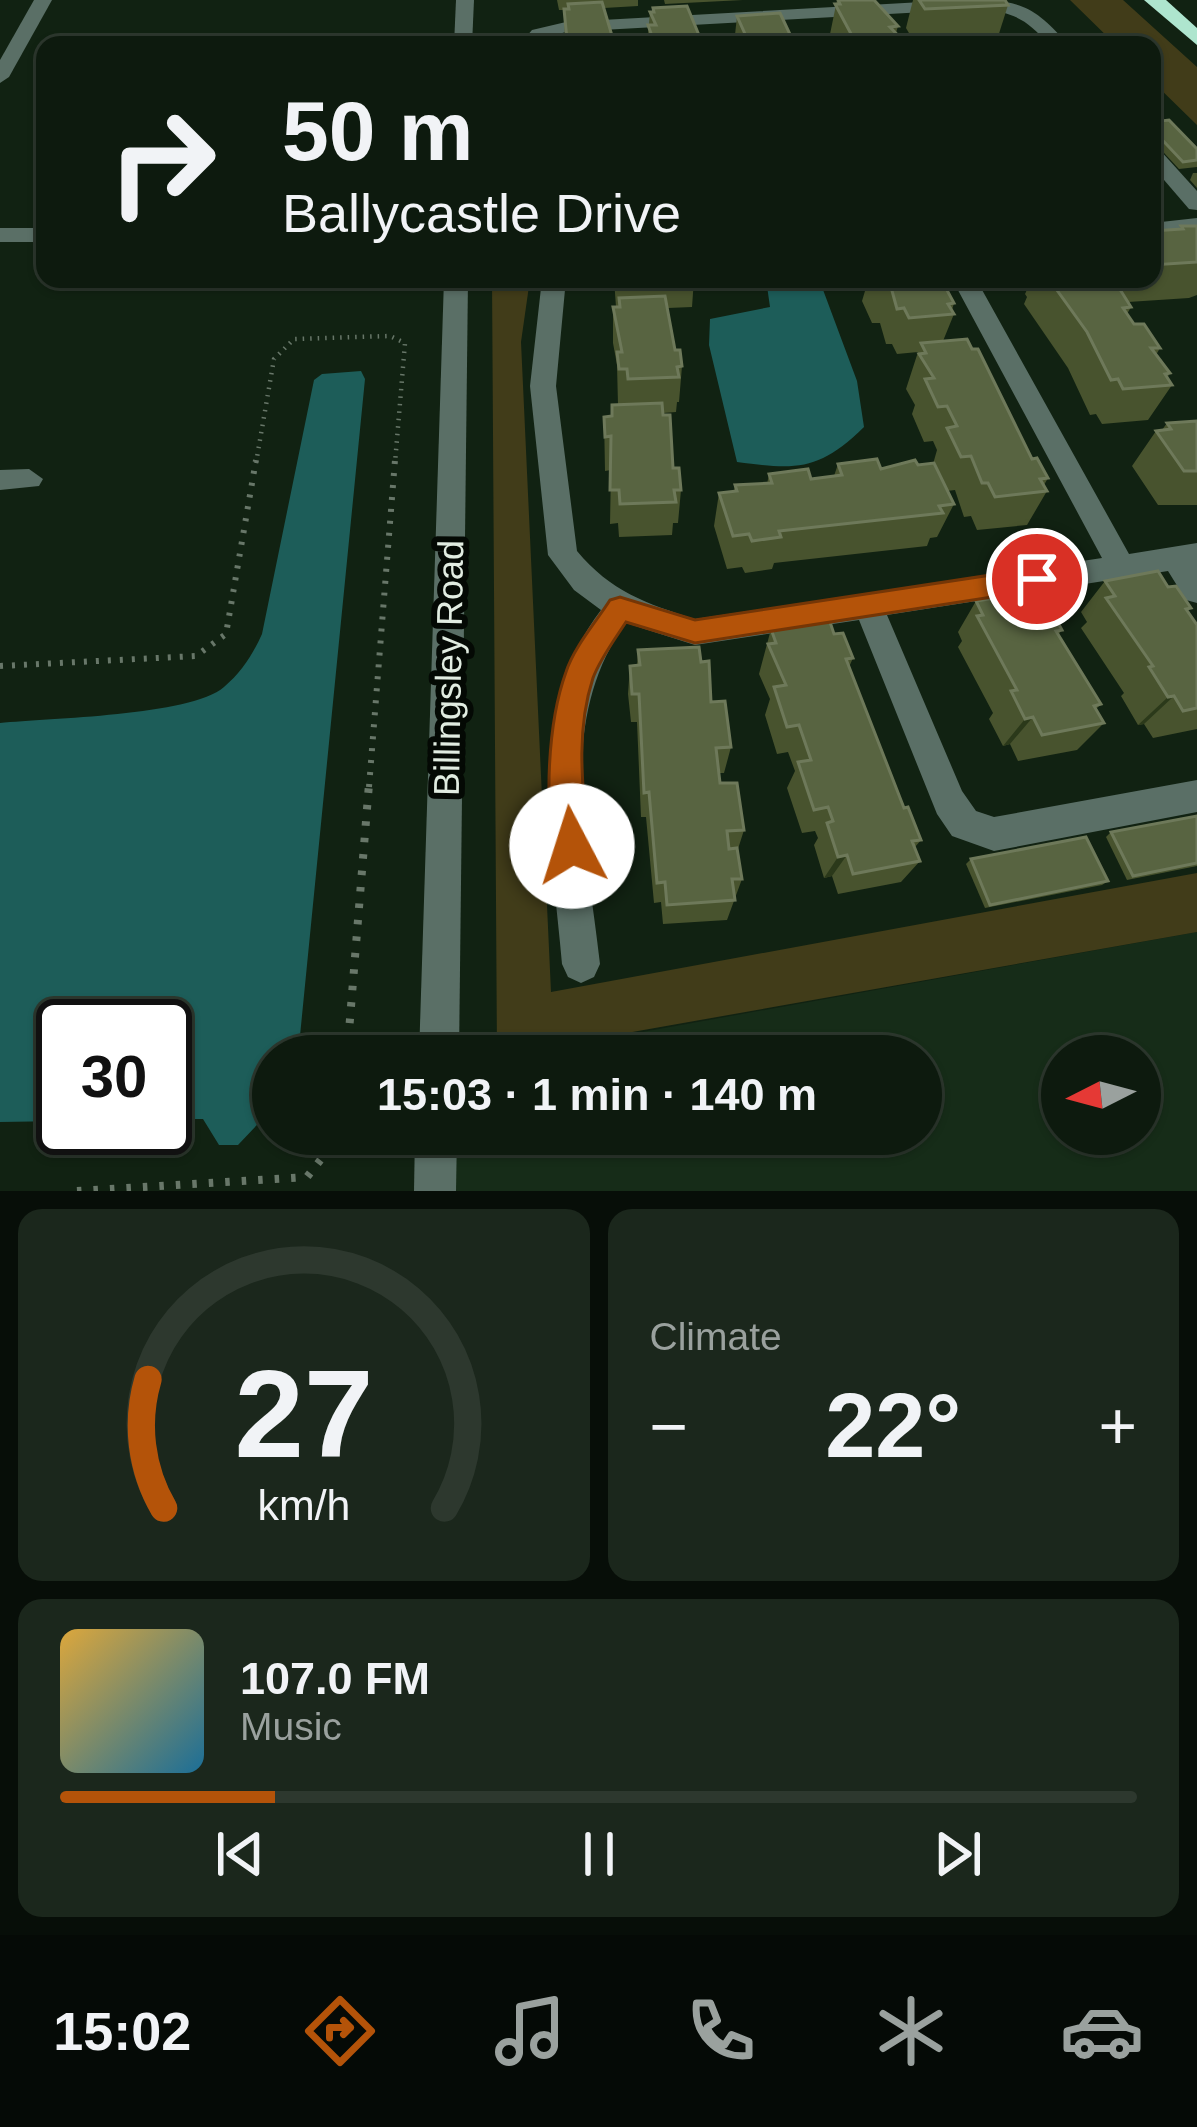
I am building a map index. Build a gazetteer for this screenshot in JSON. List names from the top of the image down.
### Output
{
  "streets": {
    "street": ["Billingsley Road"]
  },
  "north": "left",
  "page": {
    "turn": ["50 m", "Ballycastle Drive"],
    "limit": "30",
    "trip": "15:03 · 1 min · 140 m",
    "tile": "Climate",
    "heat": ["−", "22°", "+"],
    "song": ["107.0 FM", "Music"],
    "tabs": "15:02",
    "gauge": ["27", "km/h"]
  }
}
